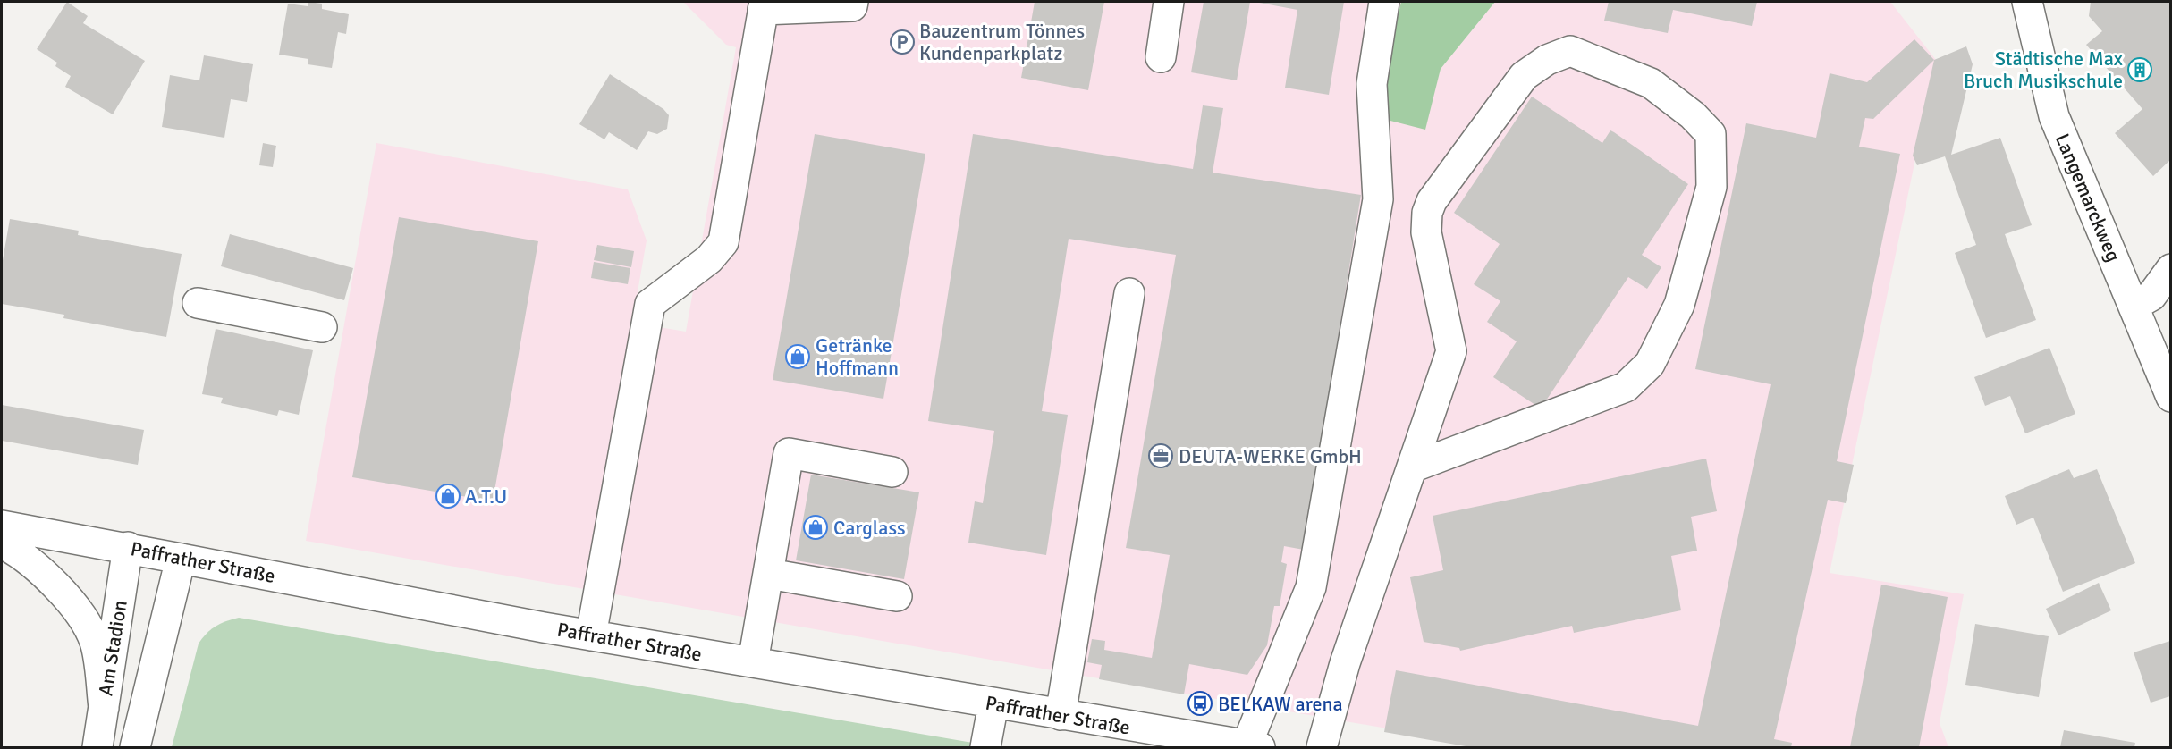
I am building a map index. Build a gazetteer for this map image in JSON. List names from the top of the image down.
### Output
{
  "streets": {
    "street": ["Langemarckweg", "Paffrather Straße", "Am Stadion"]
  },
  "crossings": [
    ["Paffrather Straße", "Am Stadion"]
  ],
  "places": {
    "parking": ["Bauzentrum Tönnes Kundenparkplatz"],
    "building": ["Städtische Max Bruch Musikschule"],
    "shop": ["Getränke Hoffmann", "A.T.U", "Carglass"],
    "office": ["DEUTA-WERKE GmbH"],
    "bus stop": ["BELKAW arena"]
  }
}
